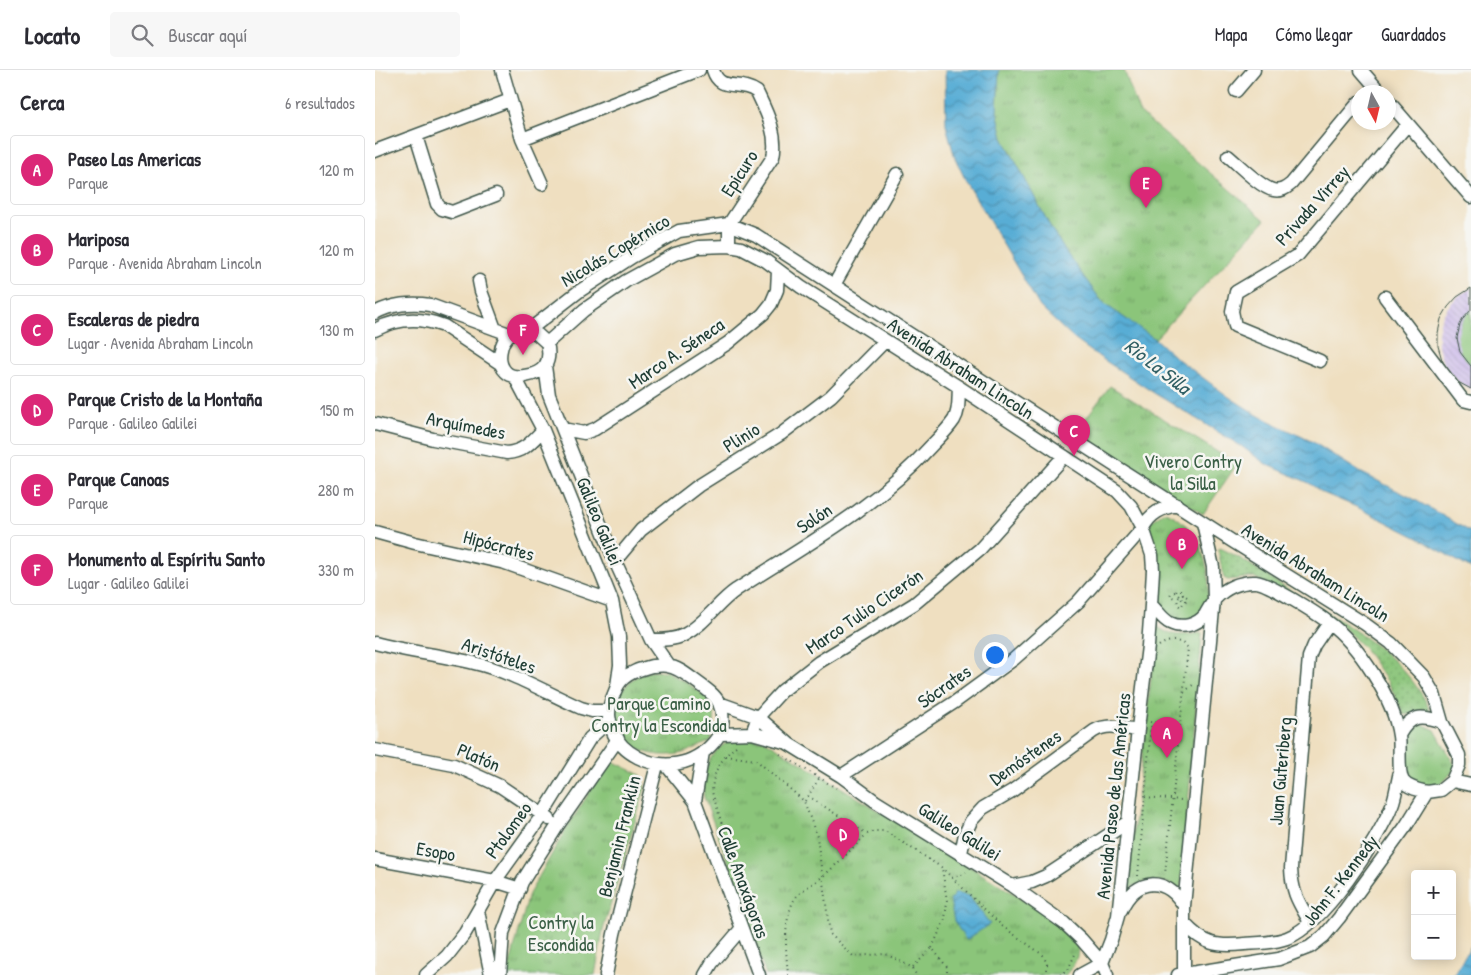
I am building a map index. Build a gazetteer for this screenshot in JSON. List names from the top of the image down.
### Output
{
  "streets": {
    "street": [
      "Epicuro",
      "Privada Virrey",
      "Nicolás Copérnico",
      "Marco A. Séneca",
      "Avenida Abraham Lincoln",
      "Arquímedes",
      "Plinio",
      "Solón",
      "Galileo Galilei",
      "Hipócrates",
      "Marco Tulio Cicerón",
      "Aristóteles",
      "Sócrates",
      "Platón",
      "Demóstenes",
      "Juan Guteriberg",
      "Avenida Paseo de las Américas",
      "Ptolomeo",
      "Benjamin Franklin",
      "Esopo",
      "John F. Kennedy",
      "Calle Anaxágoras"
    ]
  },
  "crossings": [
    ["Epicuro", "Nicolás Copérnico"],
    ["Epicuro", "Avenida Abraham Lincoln"],
    ["Nicolás Copérnico", "Avenida Abraham Lincoln"],
    ["Nicolás Copérnico", "Galileo Galilei"],
    ["Marco A. Séneca", "Avenida Abraham Lincoln"],
    ["Marco A. Séneca", "Galileo Galilei"],
    ["Avenida Abraham Lincoln", "Plinio"],
    ["Avenida Abraham Lincoln", "Solón"],
    ["Avenida Abraham Lincoln", "Marco Tulio Cicerón"],
    ["Avenida Abraham Lincoln", "Sócrates"],
    ["Avenida Abraham Lincoln", "Juan Guteriberg"],
    ["Avenida Abraham Lincoln", "Avenida Paseo de las Américas"],
    ["Avenida Abraham Lincoln", "John F. Kennedy"],
    ["Arquímedes", "Galileo Galilei"],
    ["Plinio", "Galileo Galilei"],
    ["Solón", "Galileo Galilei"],
    ["Galileo Galilei", "Hipócrates"],
    ["Galileo Galilei", "Marco Tulio Cicerón"],
    ["Galileo Galilei", "Aristóteles"],
    ["Galileo Galilei", "Sócrates"],
    ["Galileo Galilei", "Demóstenes"],
    ["Galileo Galilei", "Avenida Paseo de las Américas"],
    ["Galileo Galilei", "Ptolomeo"],
    ["Galileo Galilei", "Benjamin Franklin"],
    ["Galileo Galilei", "Calle Anaxágoras"],
    ["Aristóteles", "Ptolomeo"],
    ["Aristóteles", "Benjamin Franklin"],
    ["Aristóteles", "Calle Anaxágoras"],
    ["Platón", "Ptolomeo"],
    ["Demóstenes", "Avenida Paseo de las Américas"],
    ["Juan Guteriberg", "John F. Kennedy"],
    ["Ptolomeo", "Benjamin Franklin"],
    ["Ptolomeo", "Esopo"],
    ["Ptolomeo", "Calle Anaxágoras"],
    ["Benjamin Franklin", "Calle Anaxágoras"]
  ],
  "water": ["Río La Silla"],
  "parks": ["Vivero Contry la Silla", "Parque Camino Contry la Escondida", "Contry la Escondida"],
  "north": "bottom",
  "page": {
    "header": "Locato",
    "search": "Buscar aquí",
    "nav": ["Mapa", "Cómo llegar", "Guardados"],
    "heading": ["Cerca", "6 resultados"],
    "list": [
      {
        "mark": "A",
        "name": "Paseo Las Americas",
        "note": "Parque",
        "value": "120 m"
      },
      {
        "mark": "B",
        "name": "Mariposa",
        "note": "Parque · Avenida Abraham Lincoln",
        "value": "120 m"
      },
      {
        "mark": "C",
        "name": "Escaleras de piedra",
        "note": "Lugar · Avenida Abraham Lincoln",
        "value": "130 m"
      },
      {
        "mark": "D",
        "name": "Parque Cristo de la Montaña",
        "note": "Parque · Galileo Galilei",
        "value": "150 m"
      },
      {
        "mark": "E",
        "name": "Parque Canoas",
        "note": "Parque",
        "value": "280 m"
      },
      {
        "mark": "F",
        "name": "Monumento al Espíritu Santo",
        "note": "Lugar · Galileo Galilei",
        "value": "330 m"
      }
    ],
    "pins": [
      "E",
      "F",
      "C",
      "B",
      "A",
      "D"
    ],
    "map_buttons": ["+", "−"]
  }
}
